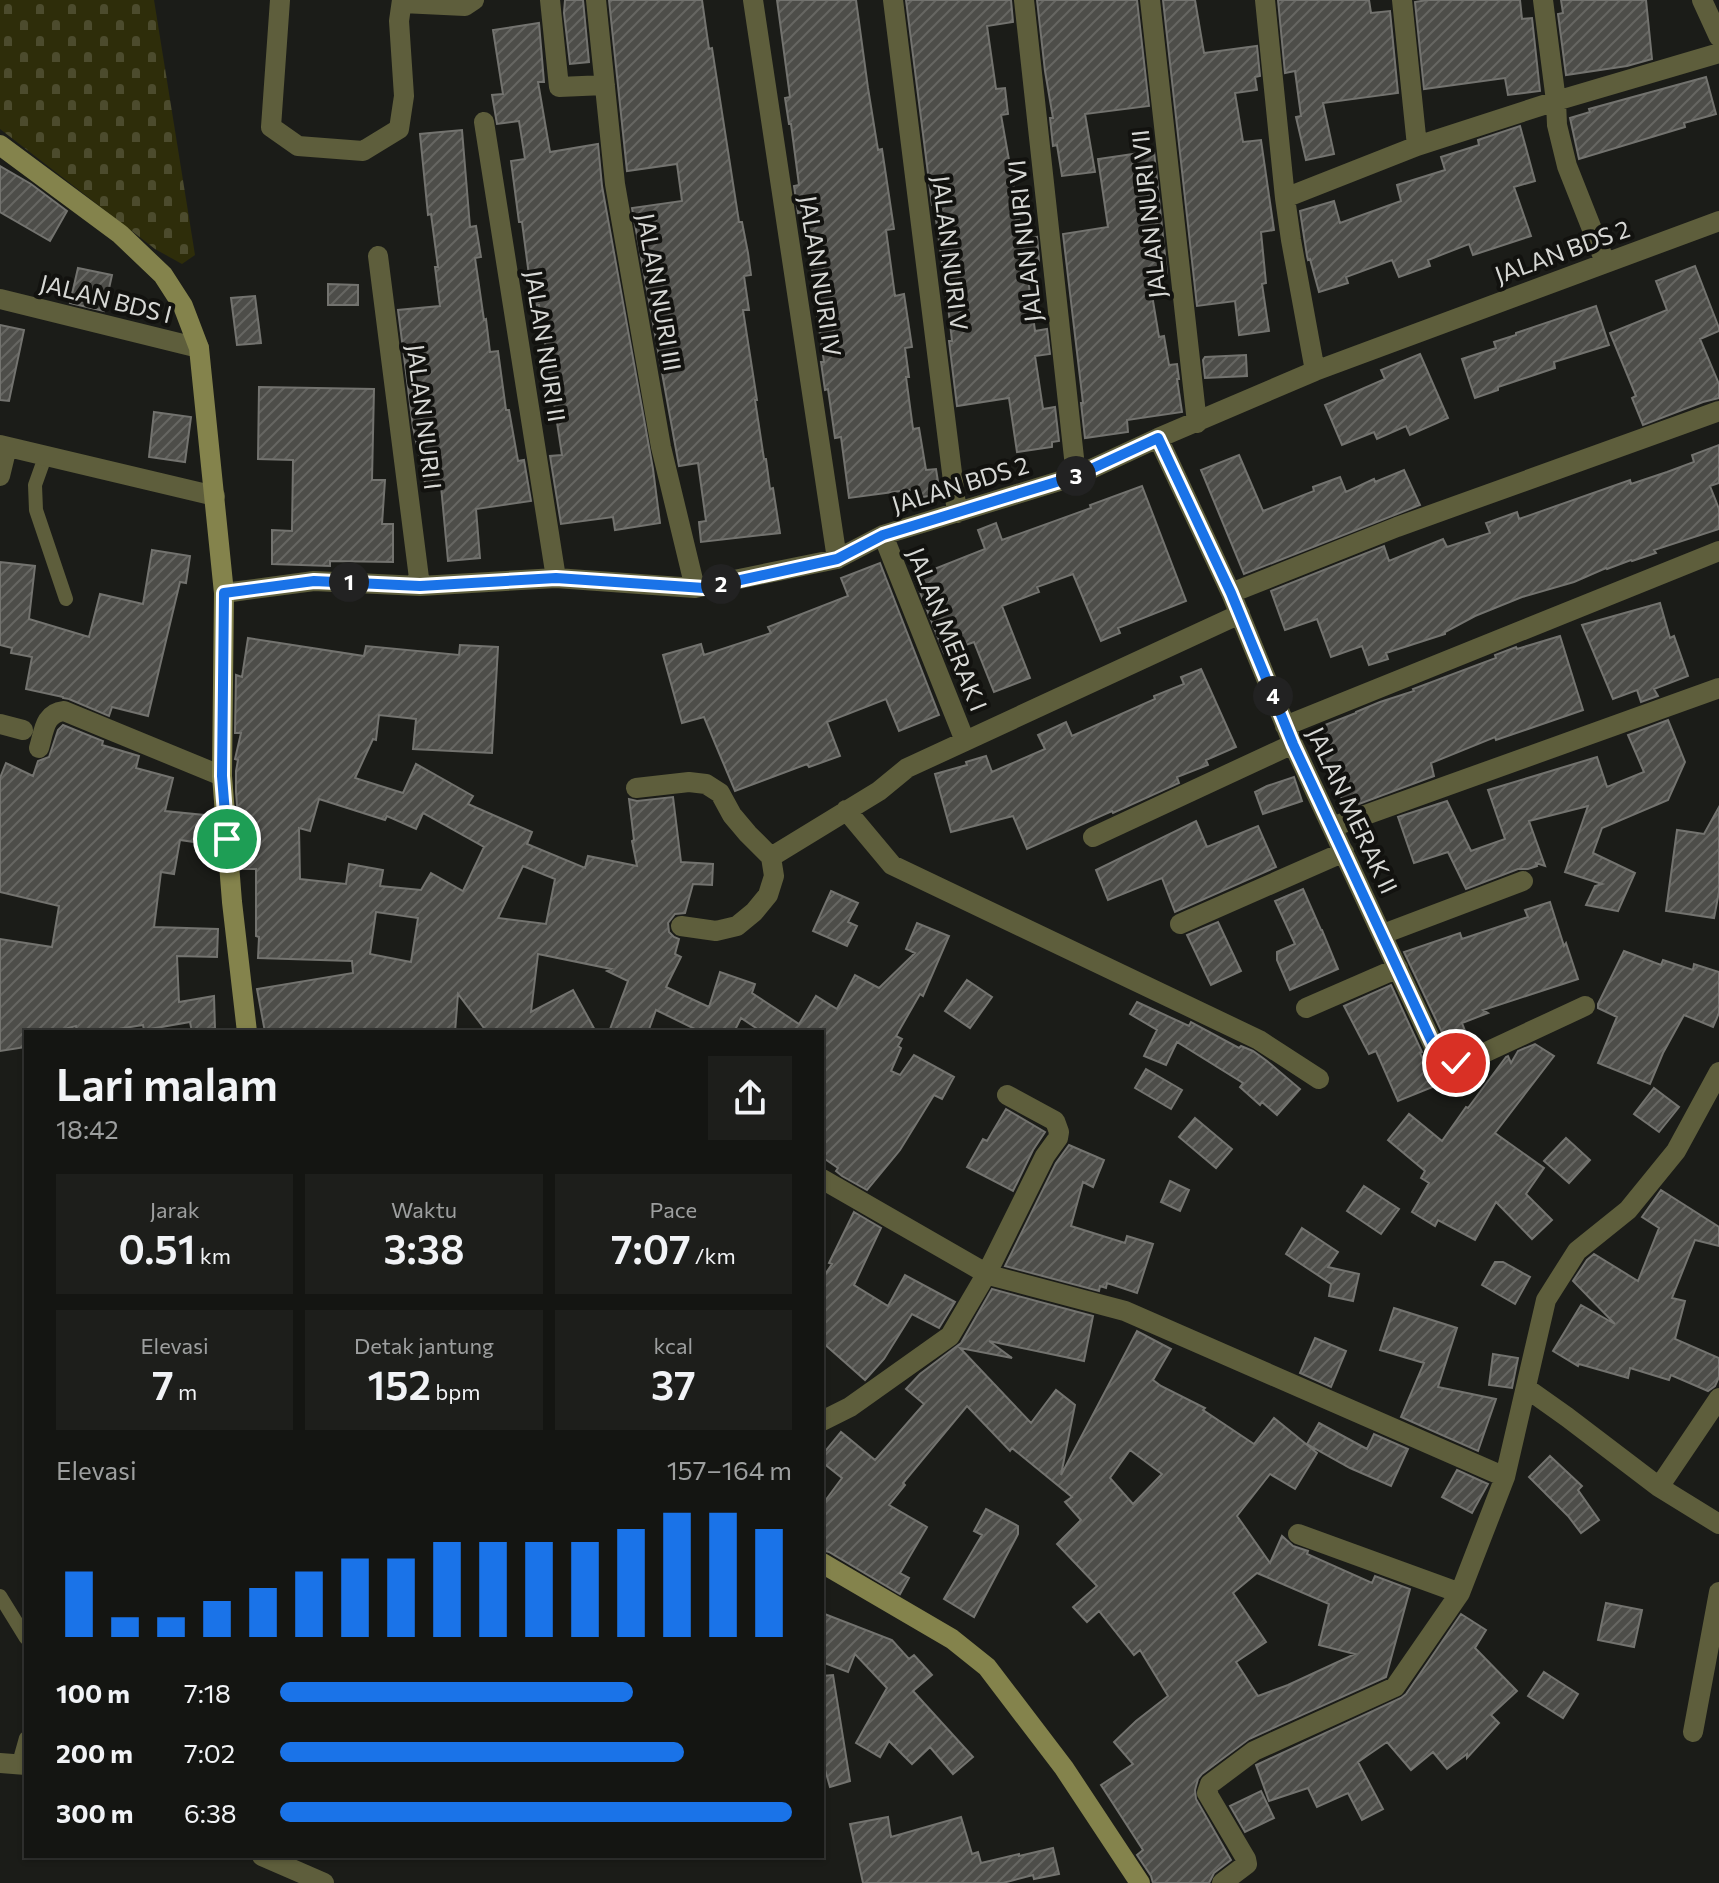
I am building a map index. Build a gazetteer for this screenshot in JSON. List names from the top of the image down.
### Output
{
  "streets": {
    "street": [
      "JALAN NURI VII",
      "JALAN NURI VI",
      "JALAN BDS 2",
      "JALAN NURI V",
      "JALAN NURI IV",
      "JALAN NURI III",
      "JALAN BDS I",
      "JALAN NURI II",
      "JALAN NURI I",
      "JALAN MERAK I",
      "JALAN MERAK II"
    ]
  },
  "crossings": [
    ["JALAN NURI VII", "JALAN BDS 2"],
    ["JALAN NURI VI", "JALAN BDS 2"],
    ["JALAN BDS 2", "JALAN NURI V"],
    ["JALAN BDS 2", "JALAN NURI IV"],
    ["JALAN BDS 2", "JALAN NURI III"],
    ["JALAN BDS 2", "JALAN NURI II"],
    ["JALAN BDS 2", "JALAN NURI I"],
    ["JALAN BDS 2", "JALAN MERAK I"],
    ["JALAN BDS 2", "JALAN MERAK II"]
  ],
  "page": {
    "pins": [
      "3",
      "1",
      "2",
      "4"
    ],
    "heading": ["Lari malam", "18:42"],
    "stats": [
      ["Jarak", "0.51 km"],
      ["Waktu", "3:38"],
      ["Pace", "7:07 /km"],
      ["Elevasi", "7 m"],
      ["Detak jantung", "152 bpm"],
      ["kcal", "37"]
    ],
    "chart": ["Elevasi", "157–164 m"],
    "list": [
      {
        "name": "100 m",
        "note": "7:18"
      },
      {
        "name": "200 m",
        "note": "7:02"
      },
      {
        "name": "300 m",
        "note": "6:38"
      }
    ]
  }
}
